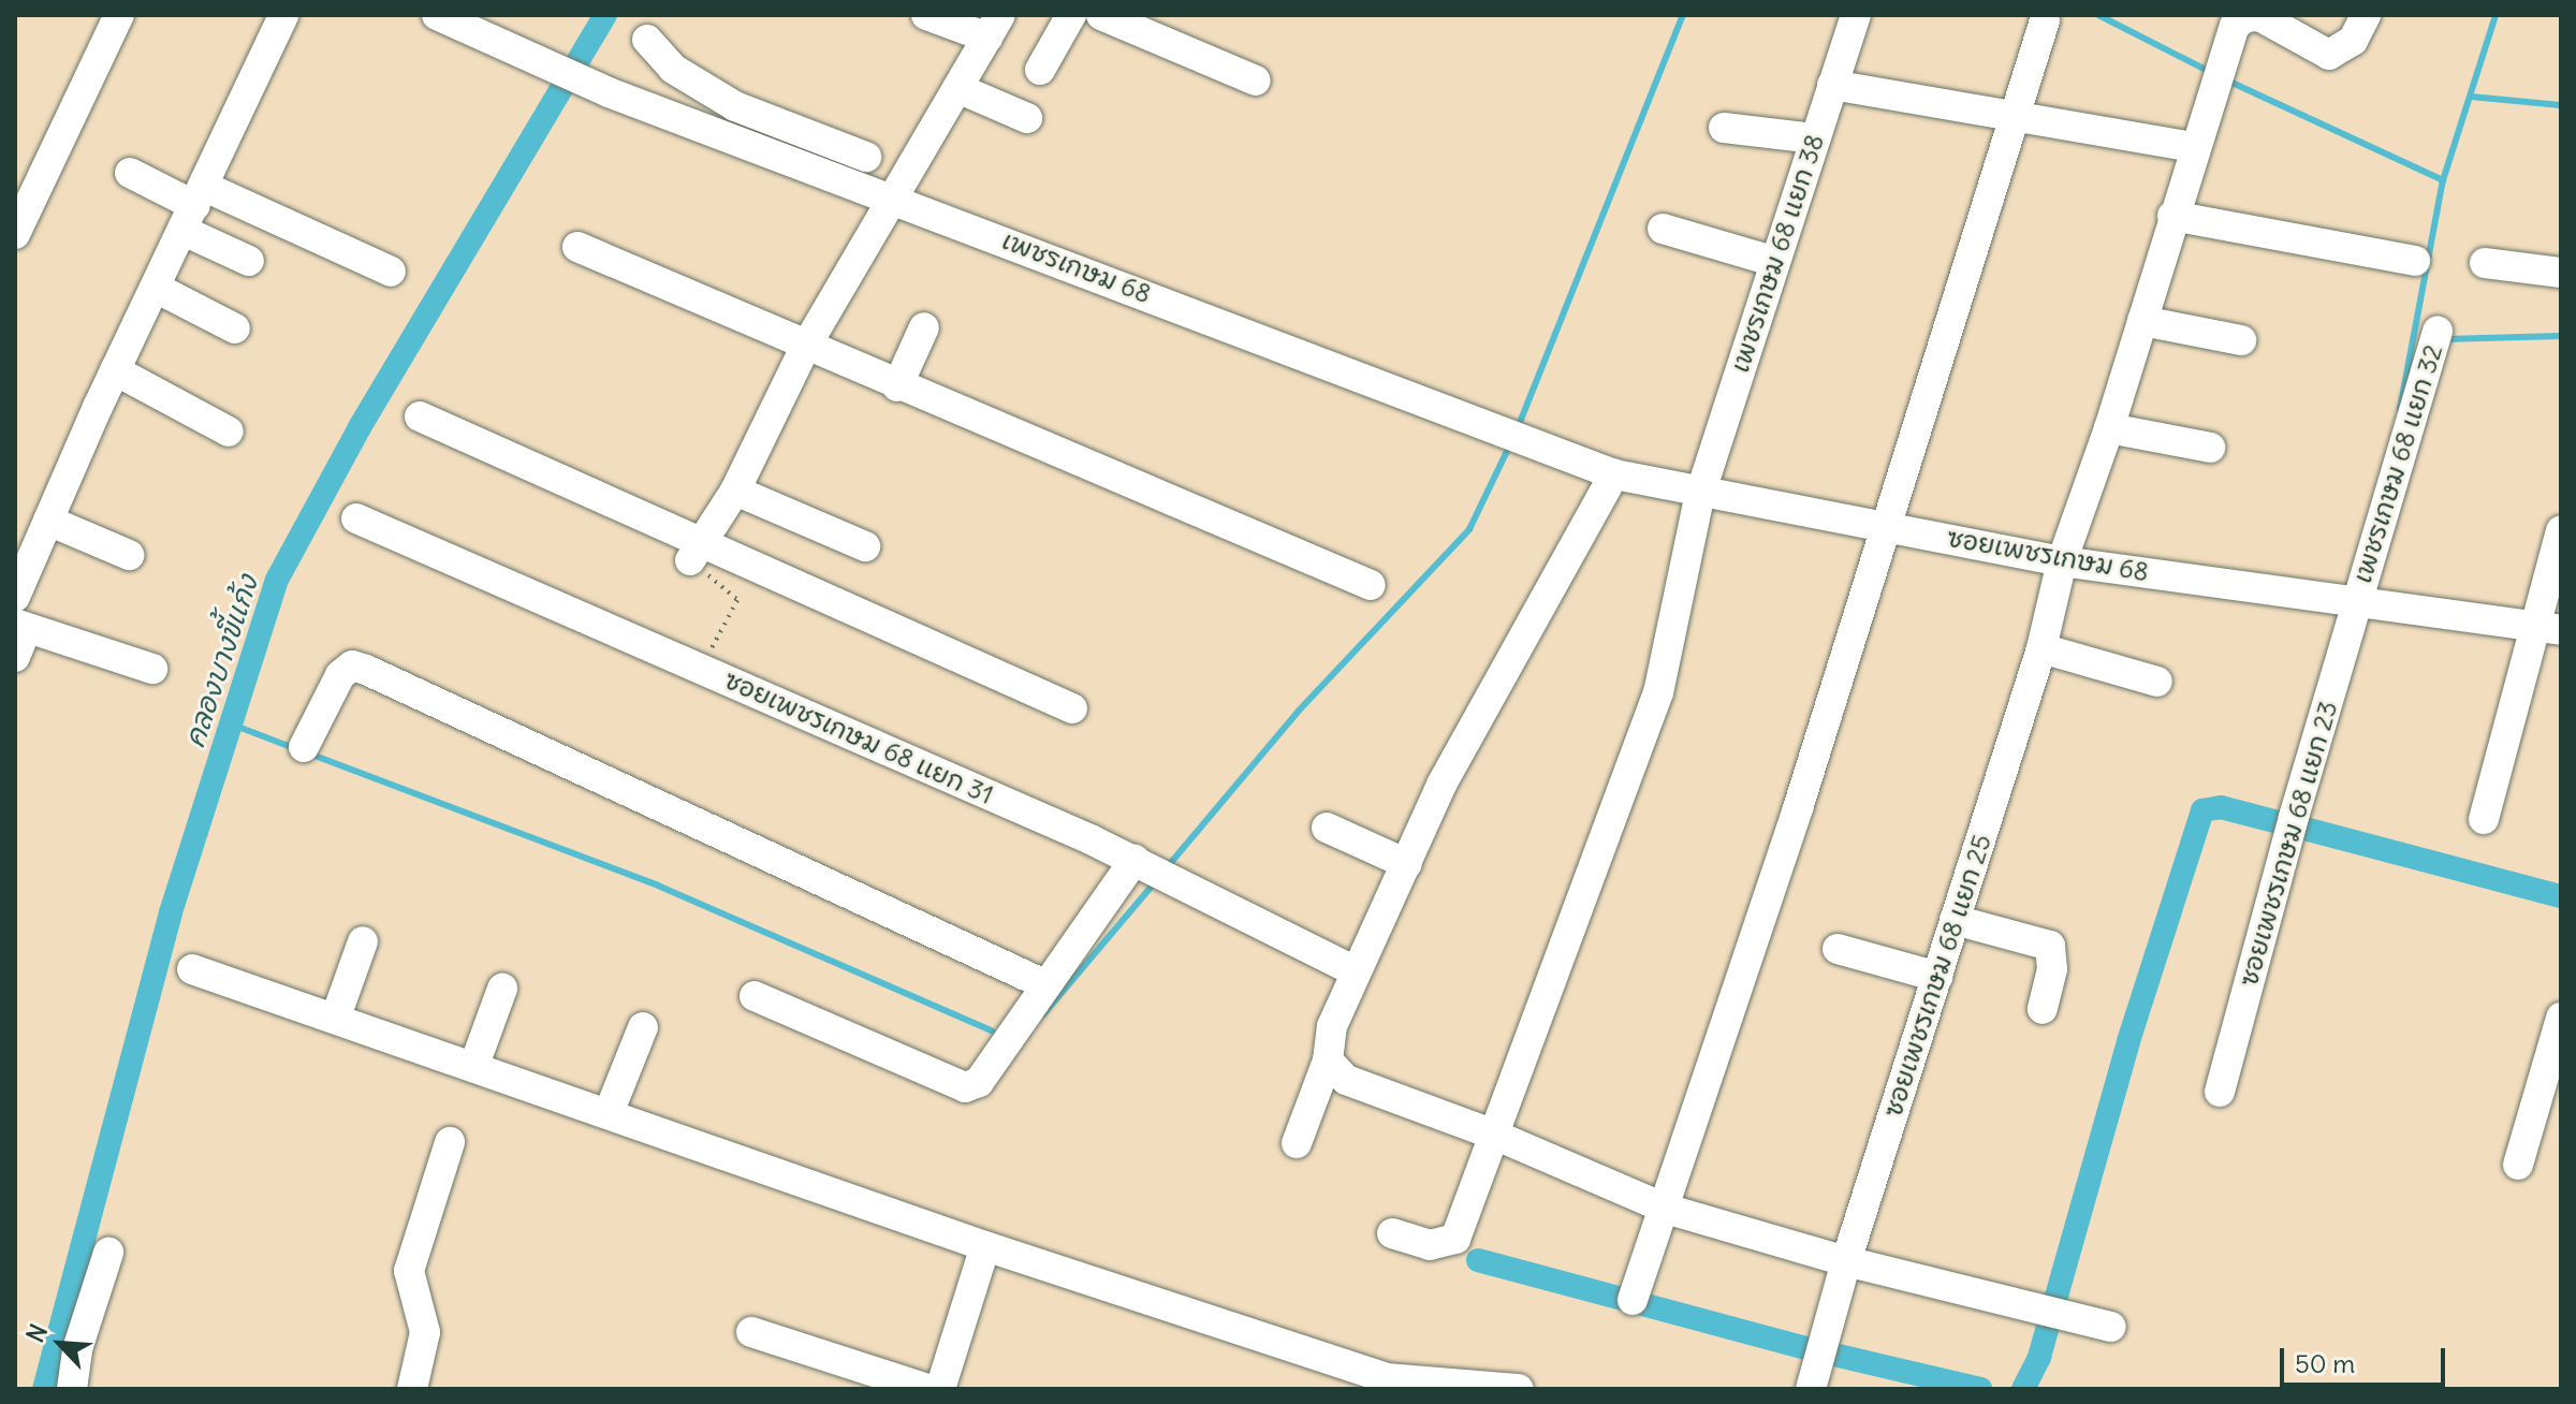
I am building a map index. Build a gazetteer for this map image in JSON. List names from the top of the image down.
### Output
{
  "streets": {
    "street": [
      "เพชรเกษม 68 แยก 38",
      "เพชรเกษม 68",
      "เพชรเกษม 68 แยก 32",
      "ซอยเพชรเกษม 68",
      "ซอยเพชรเกษม 68 แยก 31",
      "ซอยเพชรเกษม 68 แยก 23",
      "ซอยเพชรเกษม 68 แยก 25"
    ]
  },
  "crossings": [
    ["เพชรเกษม 68 แยก 38", "ซอยเพชรเกษม 68"],
    ["เพชรเกษม 68", "ซอยเพชรเกษม 68"],
    ["เพชรเกษม 68 แยก 32", "ซอยเพชรเกษม 68"],
    ["เพชรเกษม 68 แยก 32", "ซอยเพชรเกษม 68 แยก 23"],
    ["ซอยเพชรเกษม 68", "ซอยเพชรเกษม 68 แยก 23"],
    ["ซอยเพชรเกษม 68", "ซอยเพชรเกษม 68 แยก 25"]
  ],
  "water": ["คลองบางขี้แก้ง"],
  "scale_bar": "50 m",
  "north": "top left"
}
